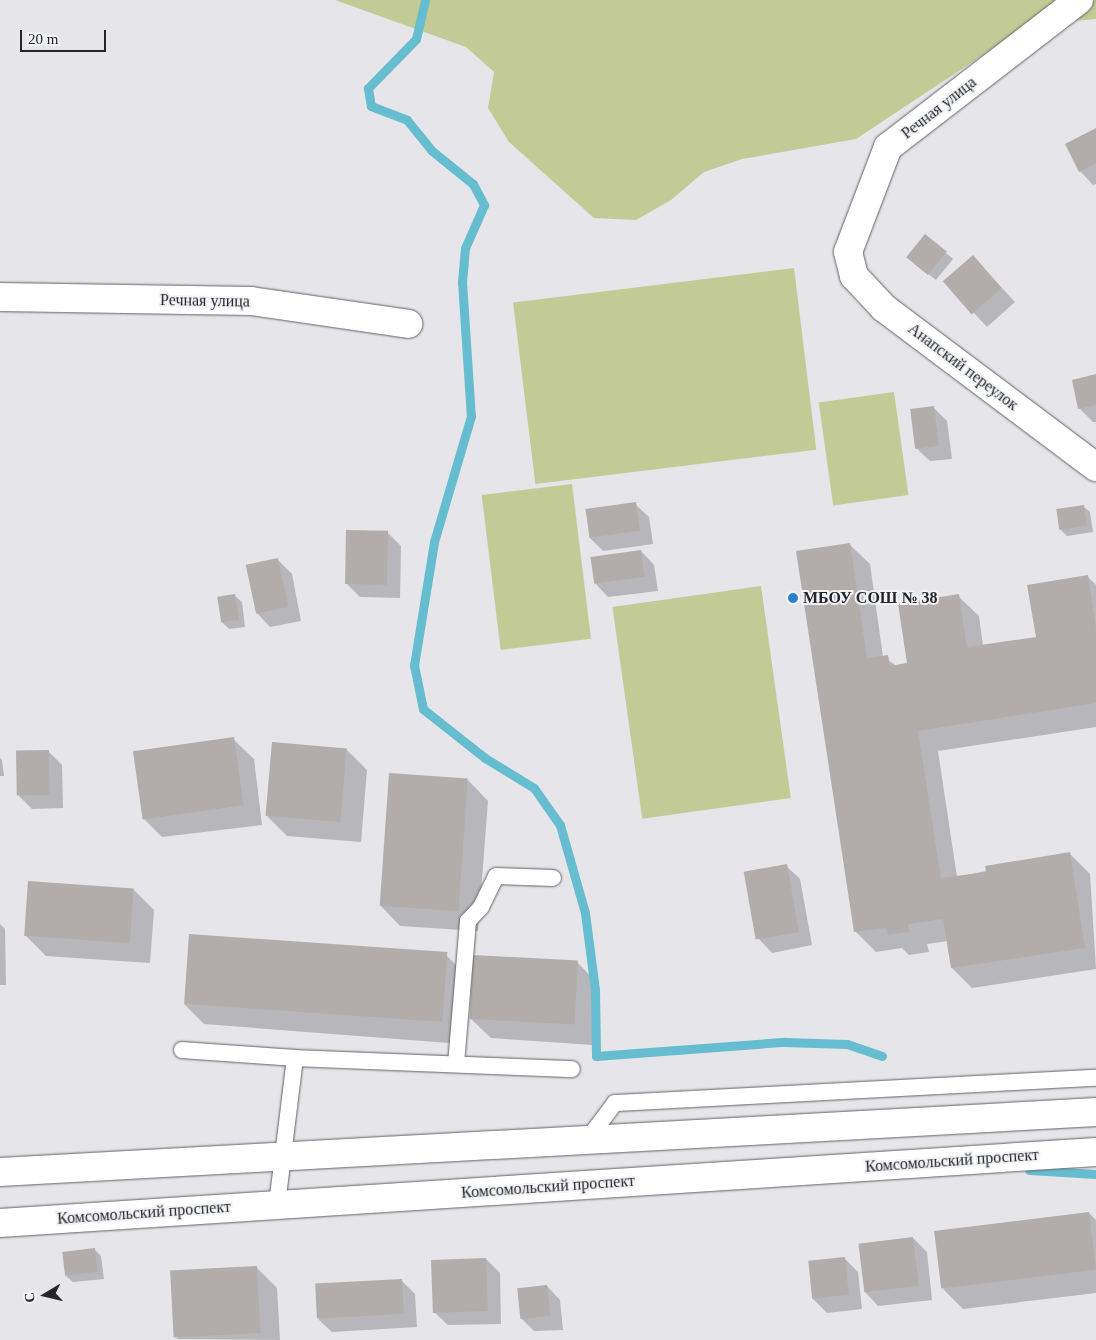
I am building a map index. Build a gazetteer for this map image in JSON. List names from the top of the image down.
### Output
{
  "streets": {
    "street": ["Речная улица", "Анапский переулок", "Комсомольский проспект"]
  },
  "crossings": [
    ["Речная улица", "Анапский переулок"]
  ],
  "places": ["МБОУ СОШ № 38"],
  "scale_bar": "20 m",
  "north": "left"
}
